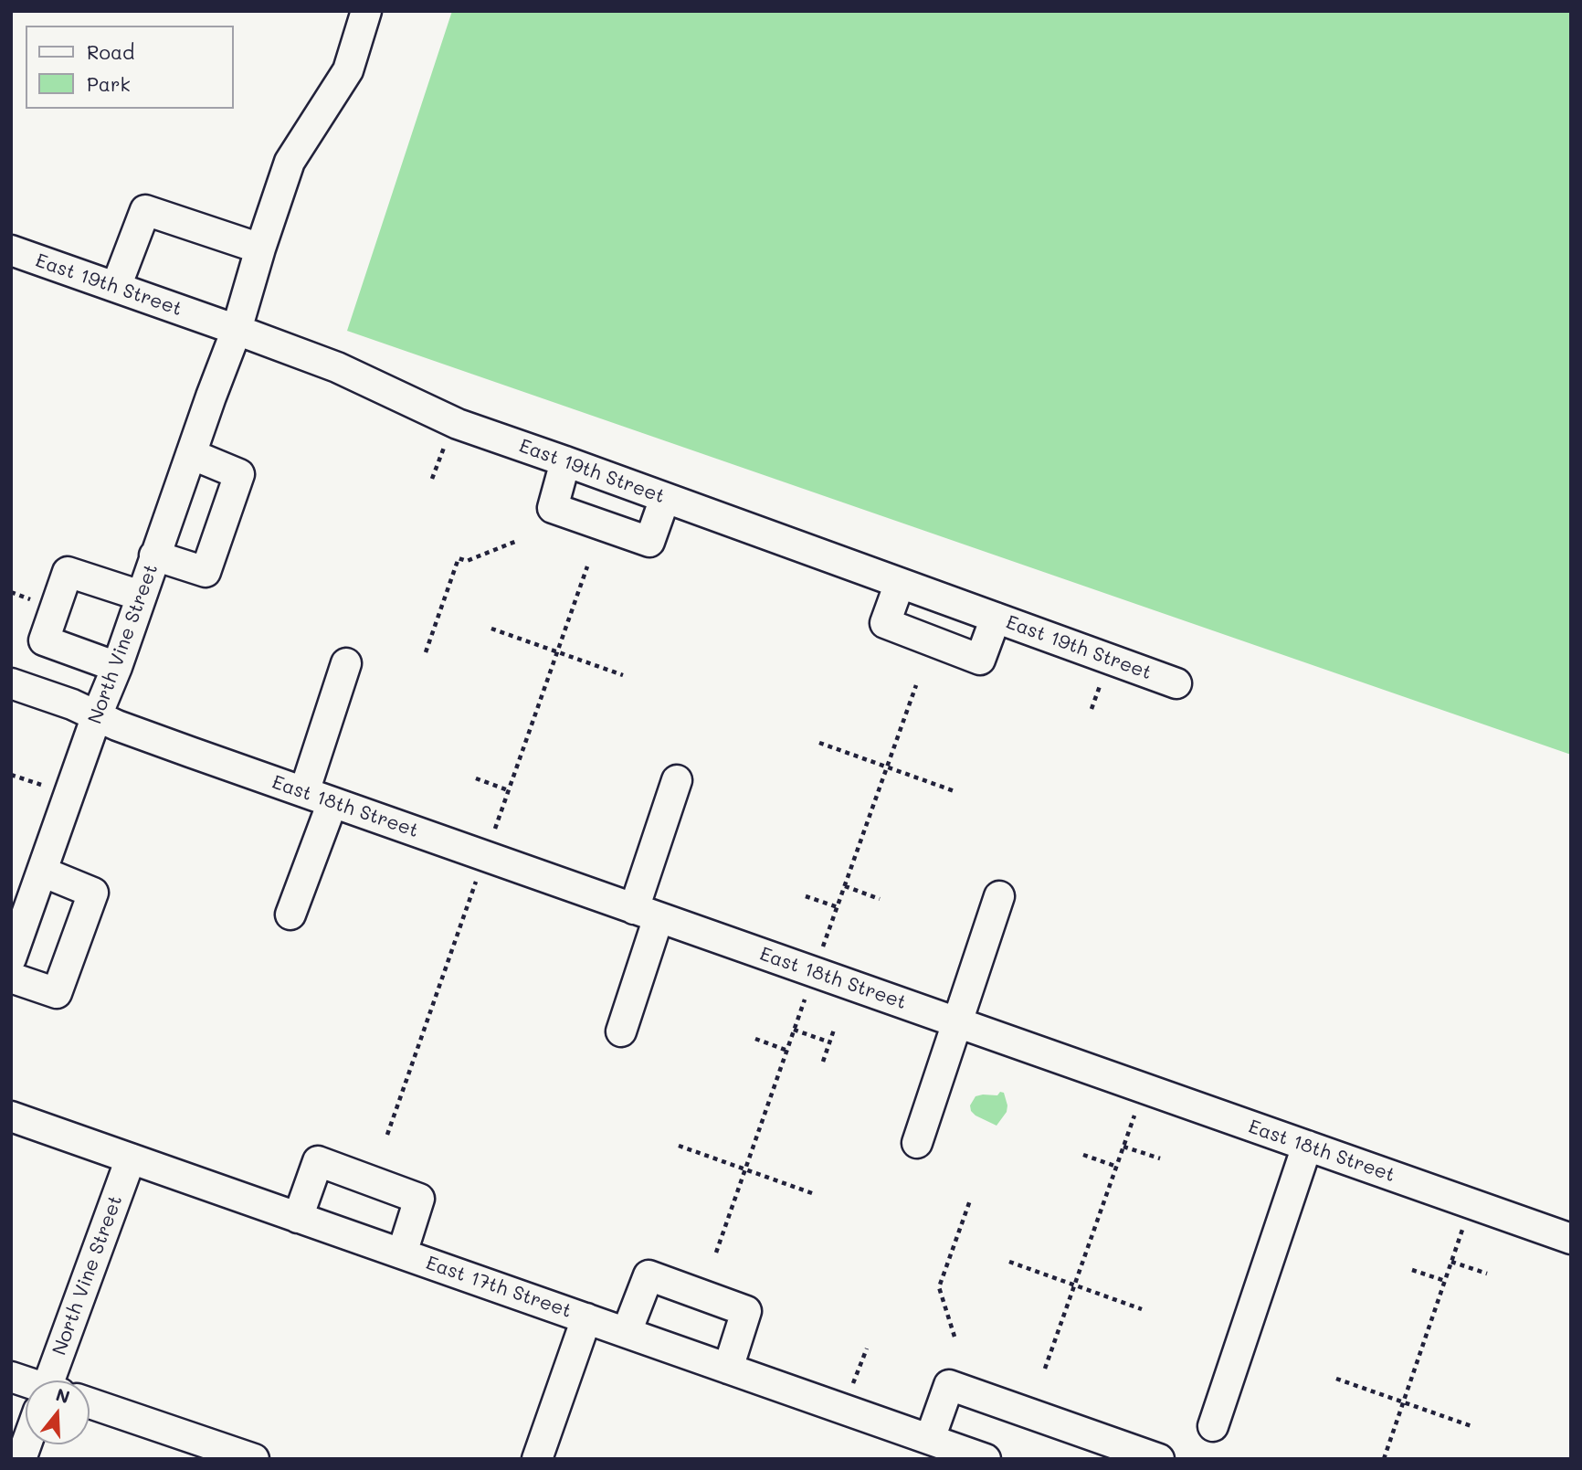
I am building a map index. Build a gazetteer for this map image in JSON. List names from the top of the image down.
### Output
{
  "streets": {
    "street": [
      "East 19th Street",
      "North Vine Street",
      "East 18th Street",
      "East 17th Street"
    ]
  },
  "crossings": [
    ["East 19th Street", "North Vine Street"],
    ["North Vine Street", "East 18th Street"],
    ["North Vine Street", "East 17th Street"]
  ],
  "legend": ["Road", "Park"],
  "north": "top"
}
